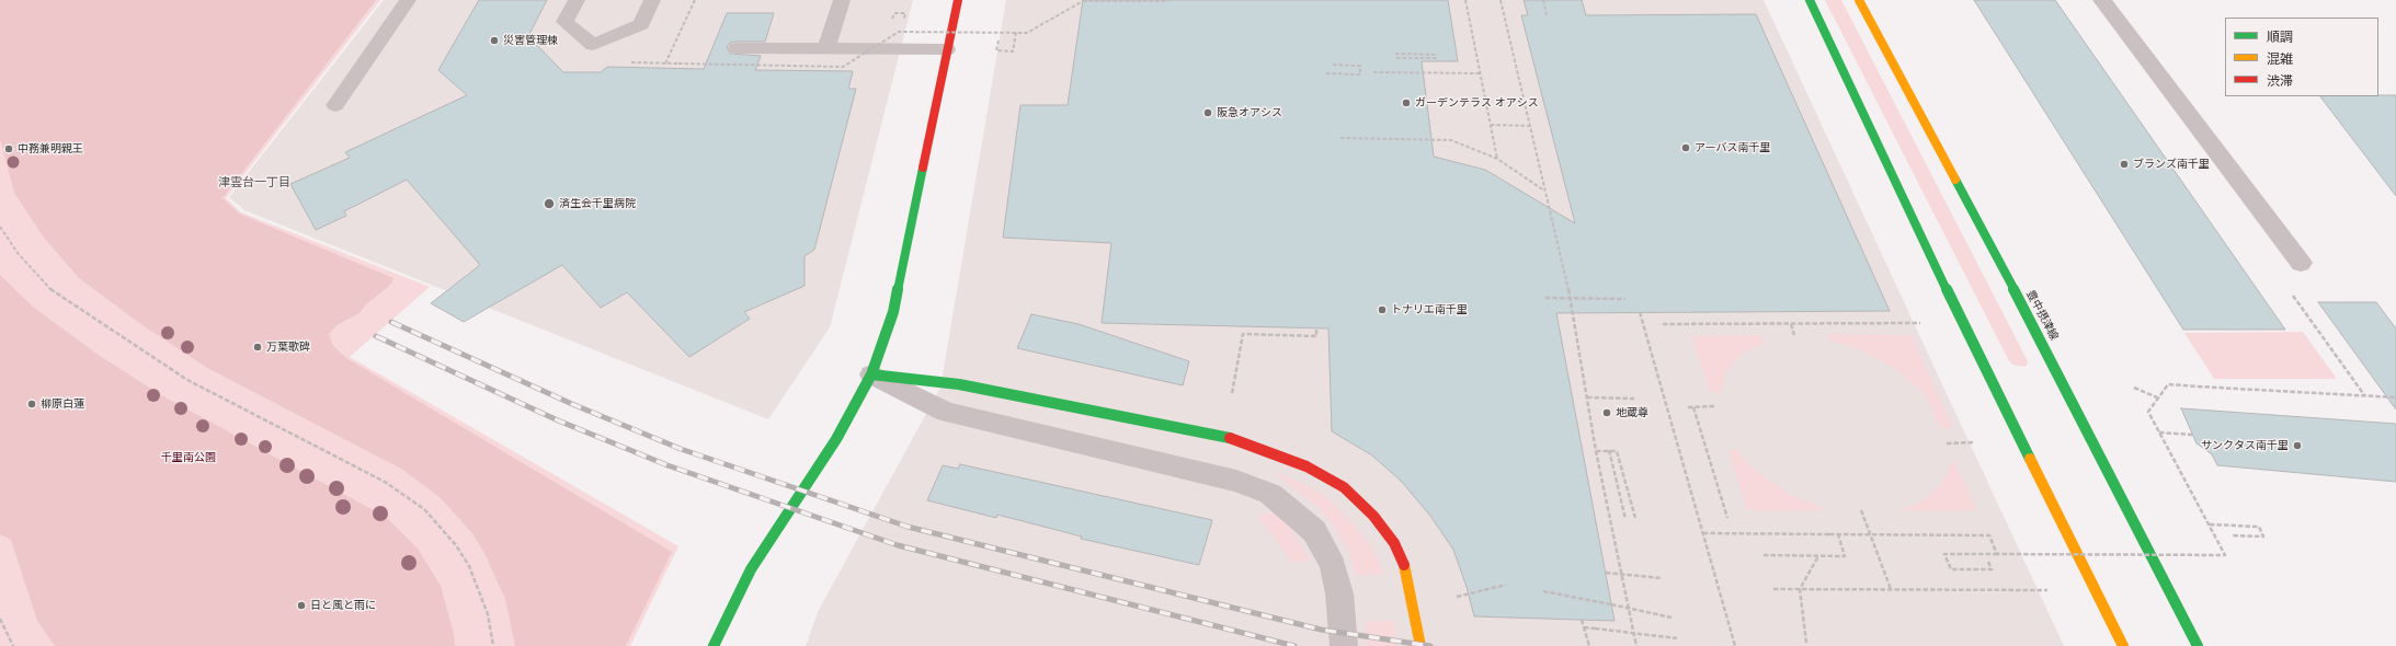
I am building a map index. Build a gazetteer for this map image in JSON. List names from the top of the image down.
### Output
{
  "streets": {
    "main road": ["豊中摂津線"]
  },
  "districts": ["津雲台一丁目"],
  "parks": ["千里南公園"],
  "places": [
    "災害管理棟",
    "ガーデンテラス オアシス",
    "阪急オアシス",
    "アーバス南千里",
    "中務兼明親王",
    "ブランズ南千里",
    "済生会千里病院",
    "トナリエ南千里",
    "万葉歌碑",
    "柳原白蓮",
    "地蔵尊",
    "サンクタス南千里",
    "日と風と雨に"
  ],
  "legend": ["順調", "混雑", "渋滞"]
}
